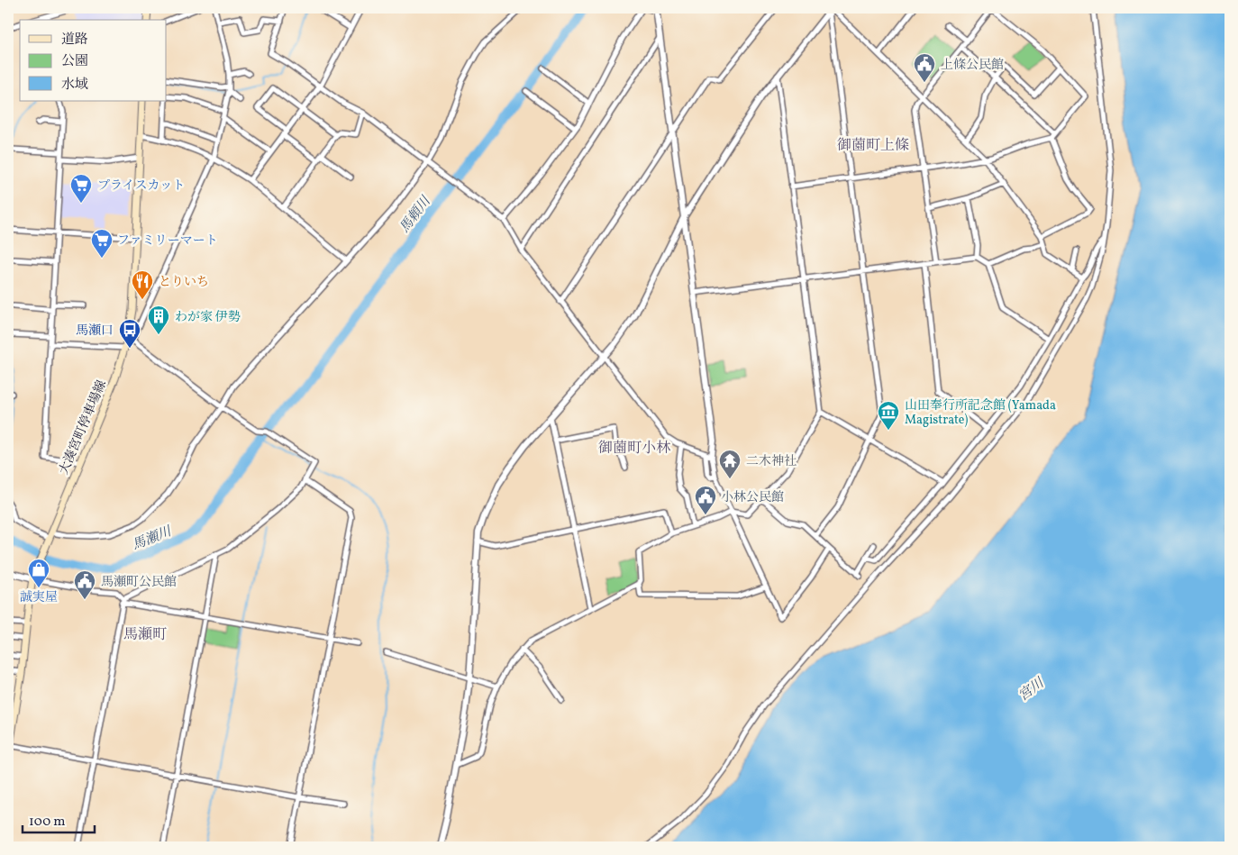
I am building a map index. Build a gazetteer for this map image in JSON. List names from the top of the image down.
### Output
{
  "streets": {
    "main road": ["大湊宮町停車場線"]
  },
  "districts": ["御薗町上條", "御薗町小林", "馬瀬町"],
  "water": ["馬頼川", "馬瀬川", "宮川"],
  "places": {
    "public building": ["上條公民館", "小林公民館", "馬瀬町公民館"],
    "supermarket": ["プライスカット", "ファミリーマート"],
    "restaurant": ["とりいち"],
    "building": ["わが家 伊勢"],
    "bus stop": ["馬瀬口"],
    "museum": ["山田奉行所記念館 (Yamada Magistrate)"],
    "temple": ["二木神社"],
    "shop": ["誠実屋"]
  },
  "legend": ["道路", "公園", "水域"],
  "scale_bar": "100 m"
}
